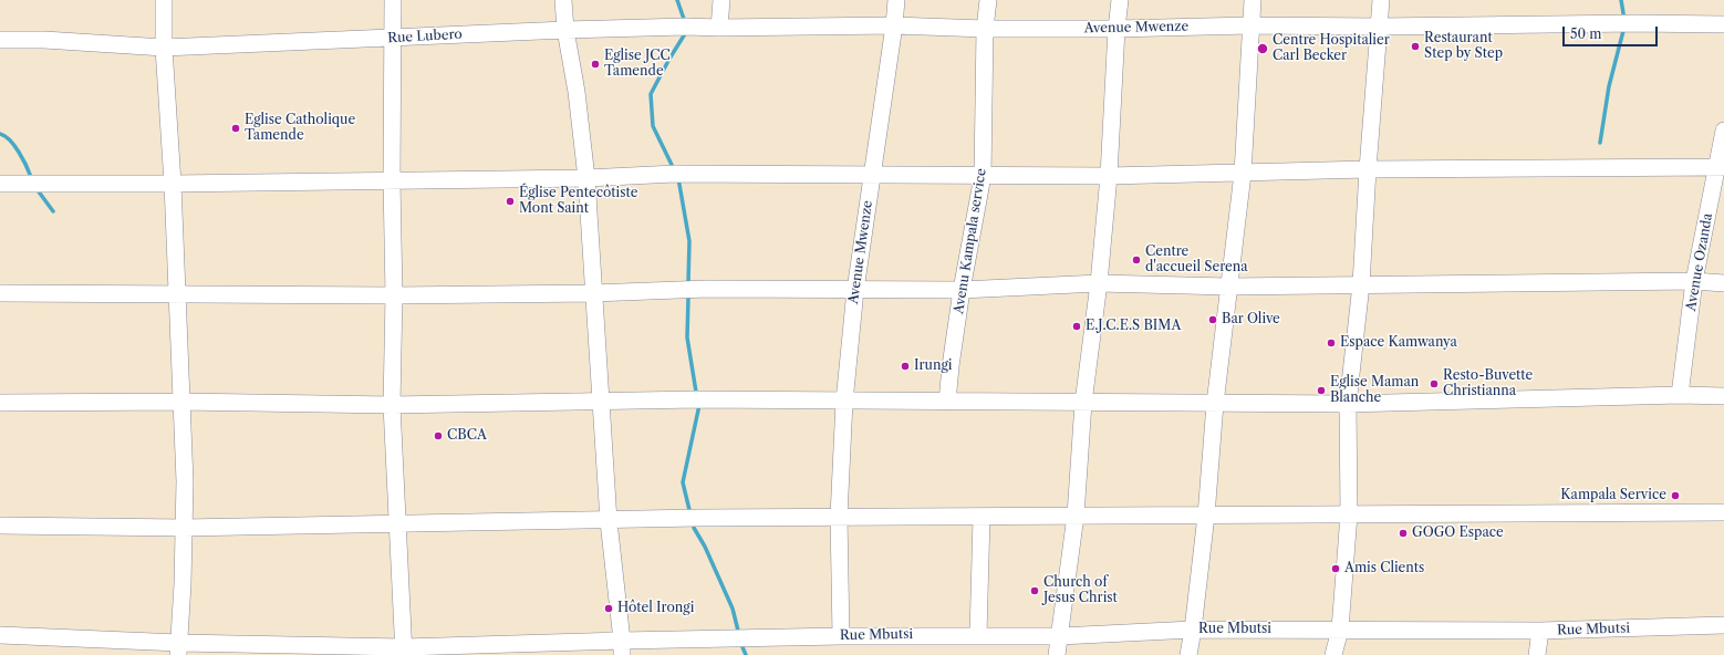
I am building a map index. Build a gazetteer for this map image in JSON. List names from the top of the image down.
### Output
{
  "streets": {
    "street": [
      "Avenue Mwenze",
      "Rue Lubero",
      "Avenu Kampala service",
      "Avenue Ozanda",
      "Rue Mbutsi"
    ]
  },
  "crossings": [
    ["Avenue Mwenze", "Rue Lubero"],
    ["Avenue Mwenze", "Avenu Kampala service"],
    ["Avenue Mwenze", "Rue Mbutsi"]
  ],
  "places": [
    "Restaurant Step by Step",
    "Centre Hospitalier Carl Becker",
    "Eglise JCC Tamende",
    "Eglise Catholique Tamende",
    "Église Pentecôtiste Mont Saint",
    "Centre d'accueil Serena",
    "Bar Olive",
    "E.J.C.E.S BIMA",
    "Espace Kamwanya",
    "Irungi",
    "Resto-Buvette Christianna",
    "Eglise Maman Blanche",
    "CBCA",
    "Kampala Service",
    "GOGO Espace",
    "Amis Clients",
    "Church of Jesus Christ",
    "Hôtel Irongi"
  ],
  "scale_bar": "50 m"
}
